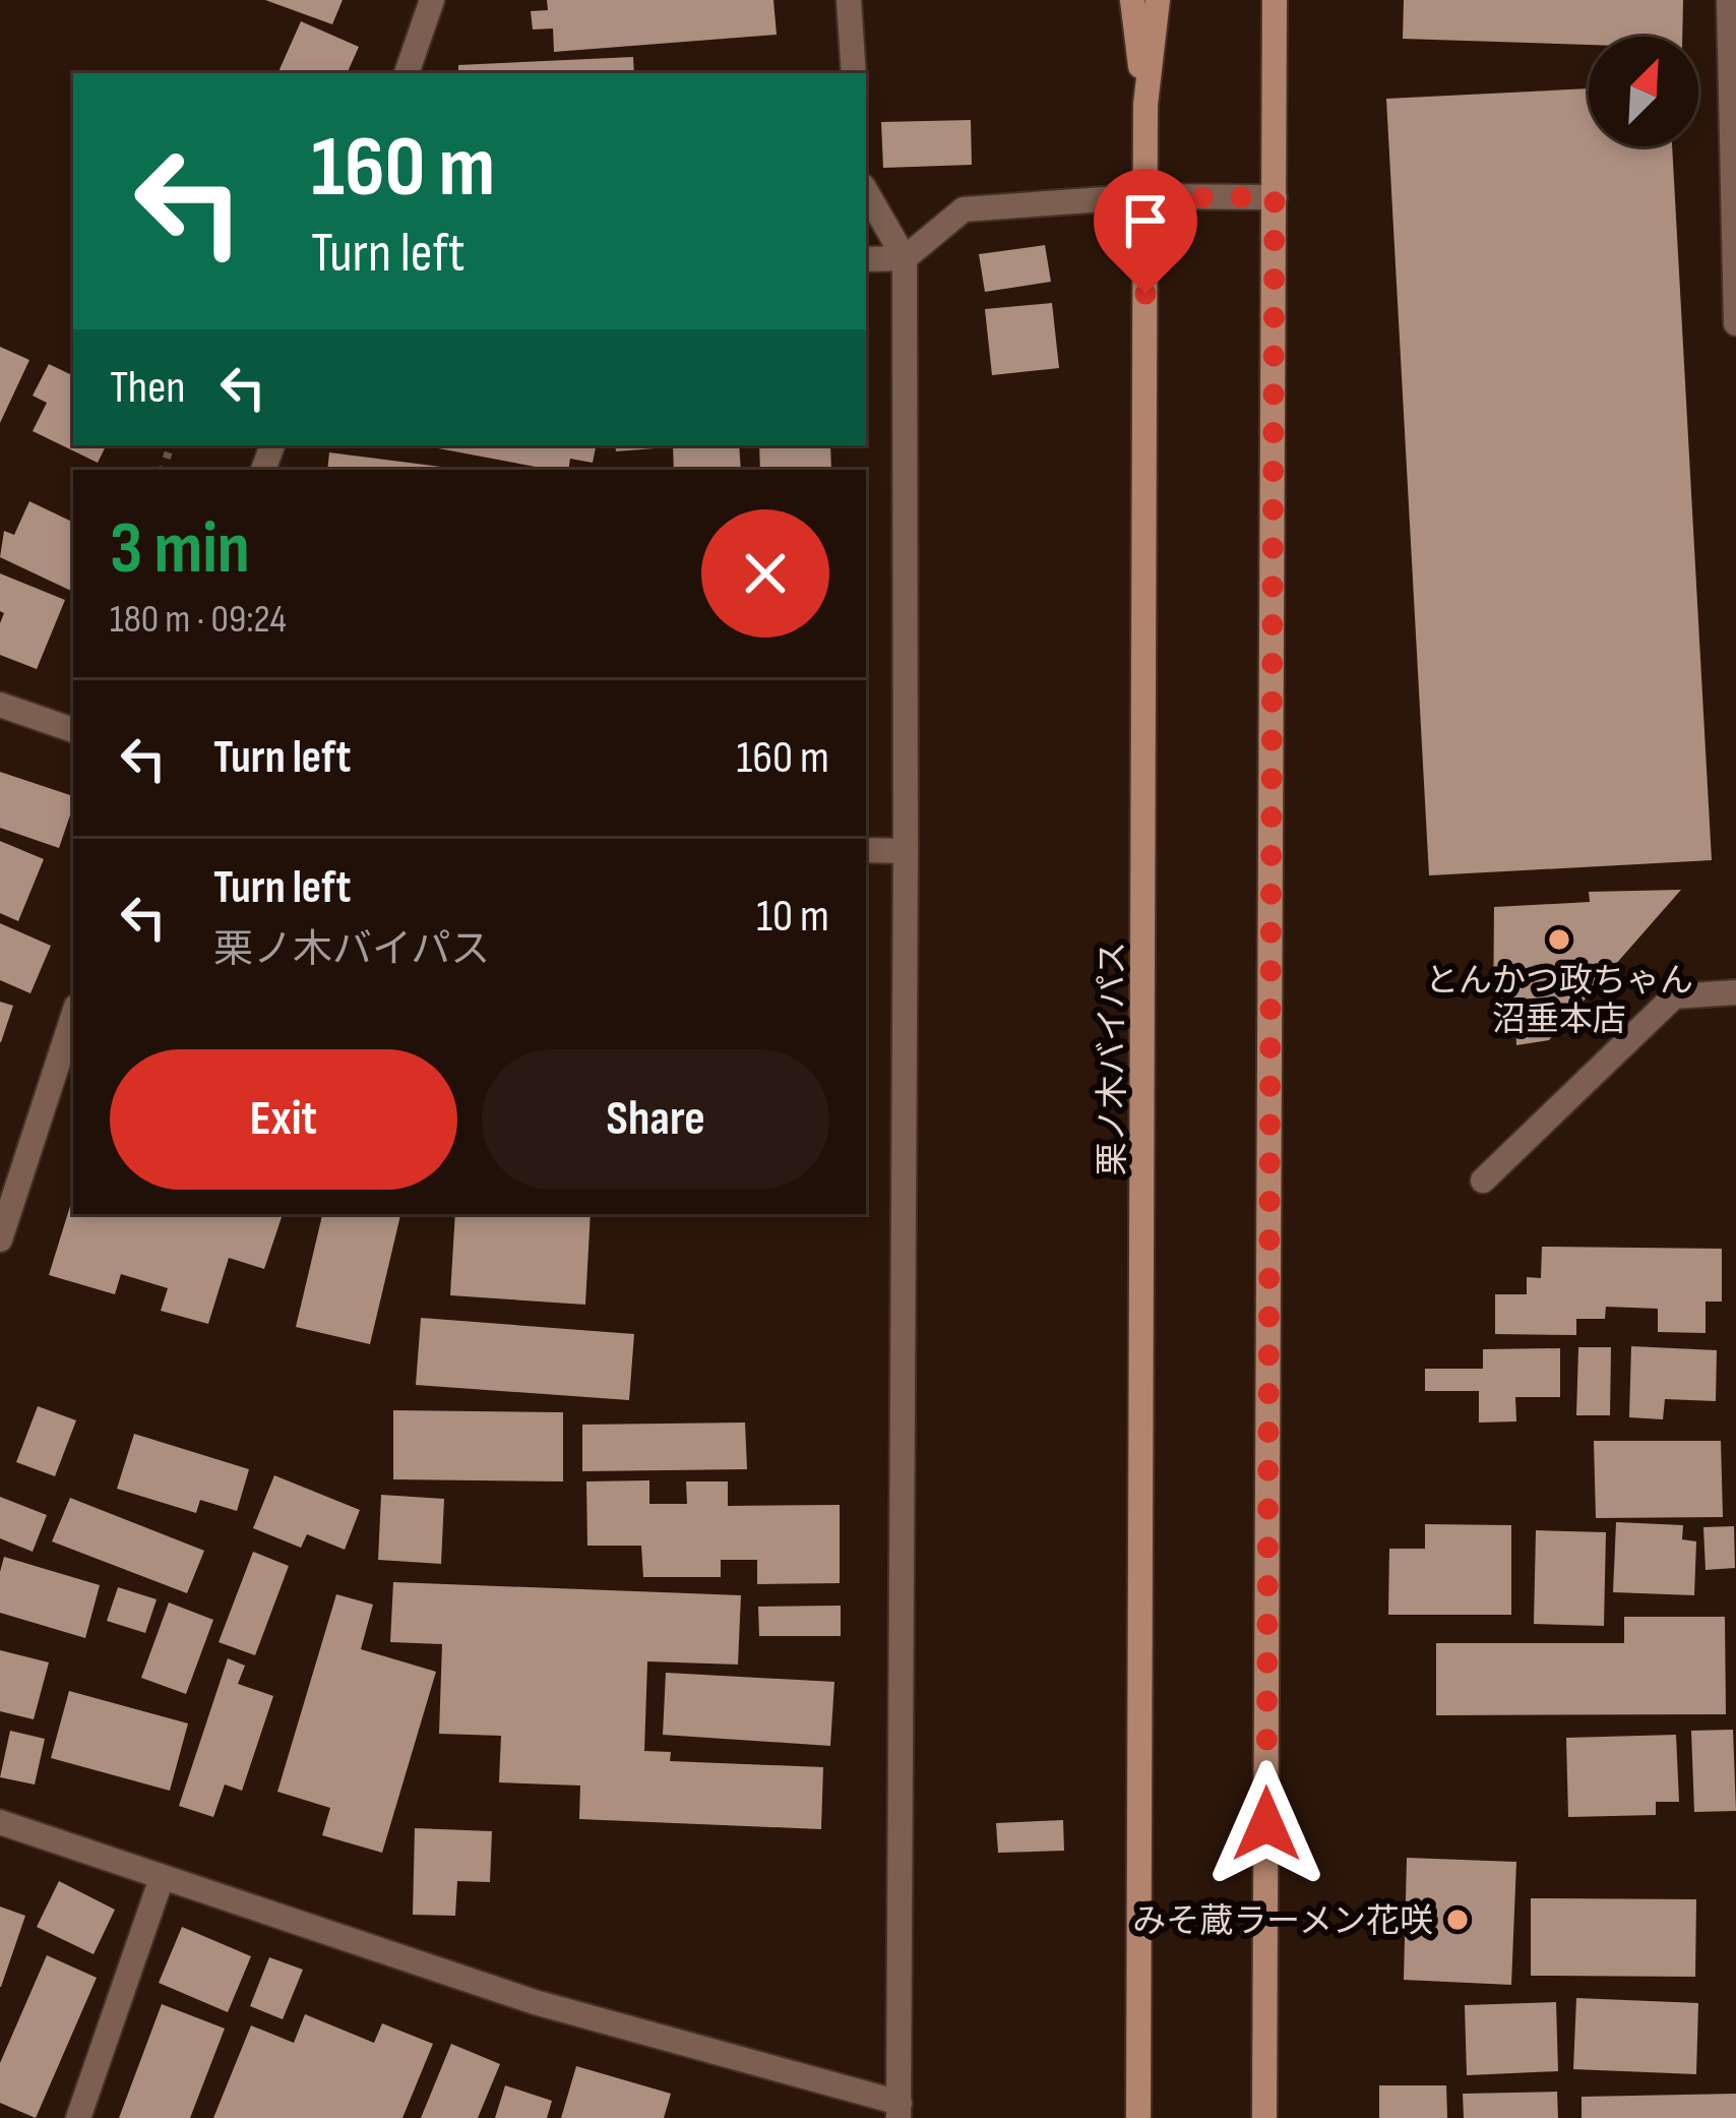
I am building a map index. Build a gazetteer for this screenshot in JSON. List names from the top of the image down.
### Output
{
  "streets": {
    "main road": ["栗ノ木バイパス"]
  },
  "places": ["とんかつ政ちゃん 沼垂本店", "みそ蔵ラーメン花咲"],
  "north": "top right",
  "page": {
    "turn": ["160 m", "Turn left"],
    "then": "Then",
    "heading": ["3 min", "180 m · 09:24"],
    "list": [
      {
        "name": "Turn left",
        "value": "160 m"
      },
      {
        "name": "Turn left",
        "note": "栗ノ木バイパス",
        "value": "10 m"
      }
    ],
    "buttons": ["Exit", "Share"]
  }
}
